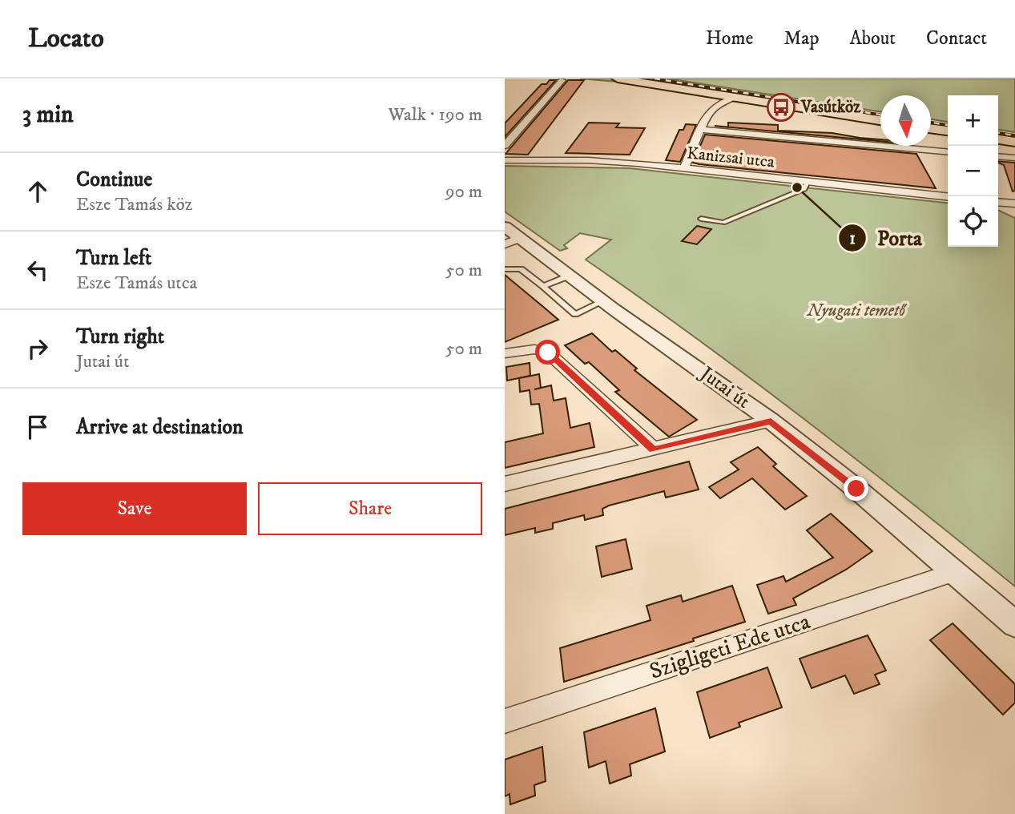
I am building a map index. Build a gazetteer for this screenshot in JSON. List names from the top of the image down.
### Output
{
  "streets": {
    "street": ["Kanizsai utca", "Jutai út", "Szigligeti Ede utca"]
  },
  "crossings": [
    ["Jutai út", "Szigligeti Ede utca"]
  ],
  "parks": ["Nyugati temető"],
  "places": {
    "bus stop": ["Vasútköz"],
    "other": ["Porta"]
  },
  "north": "bottom",
  "page": {
    "header": "Locato",
    "nav": [
      "Home",
      "Map",
      "About",
      "Contact"
    ],
    "heading": ["3 min", "Walk · 190 m"],
    "map_buttons": ["+", "−"],
    "list": [
      ["Continue", "Esze Tamás köz", "90 m"],
      ["Turn left", "Esze Tamás utca", "50 m"],
      ["Turn right", "Jutai út", "50 m"],
      "Arrive at destination"
    ],
    "buttons": ["Save", "Share"]
  }
}
